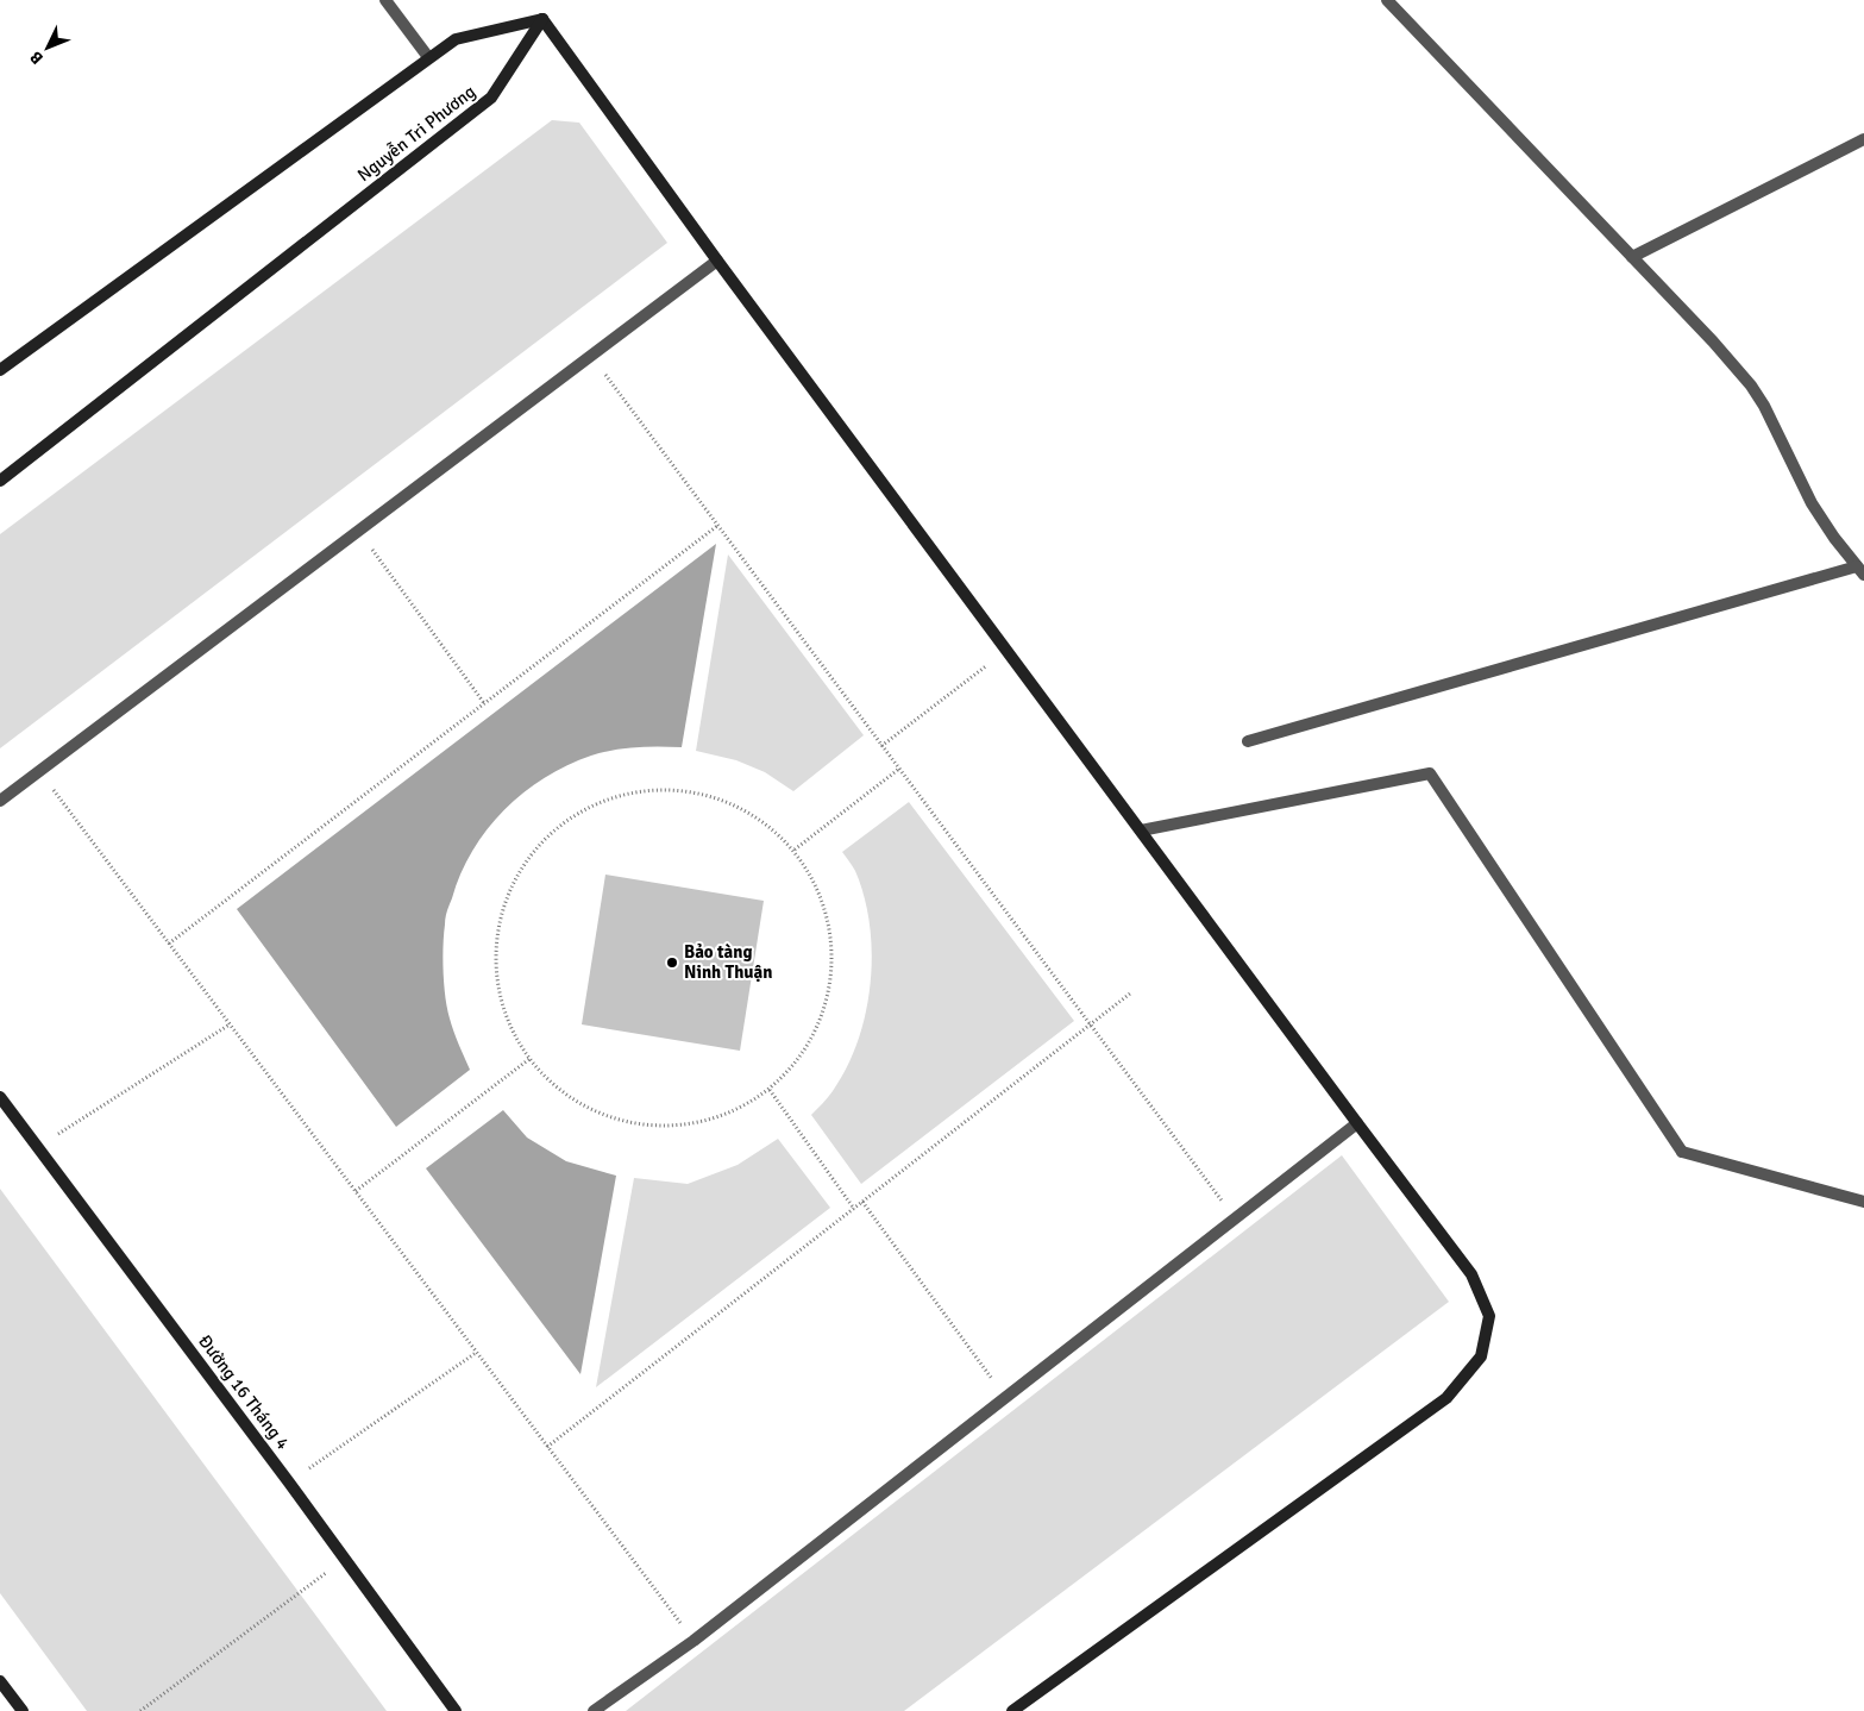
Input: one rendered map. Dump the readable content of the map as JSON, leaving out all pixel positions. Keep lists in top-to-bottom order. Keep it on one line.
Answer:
{"streets":{"street":["Nguyễn Tri Phương","Đường 16 Tháng 4"]},"places":["Bảo tàng Ninh Thuận"],"north":"bottom left"}
